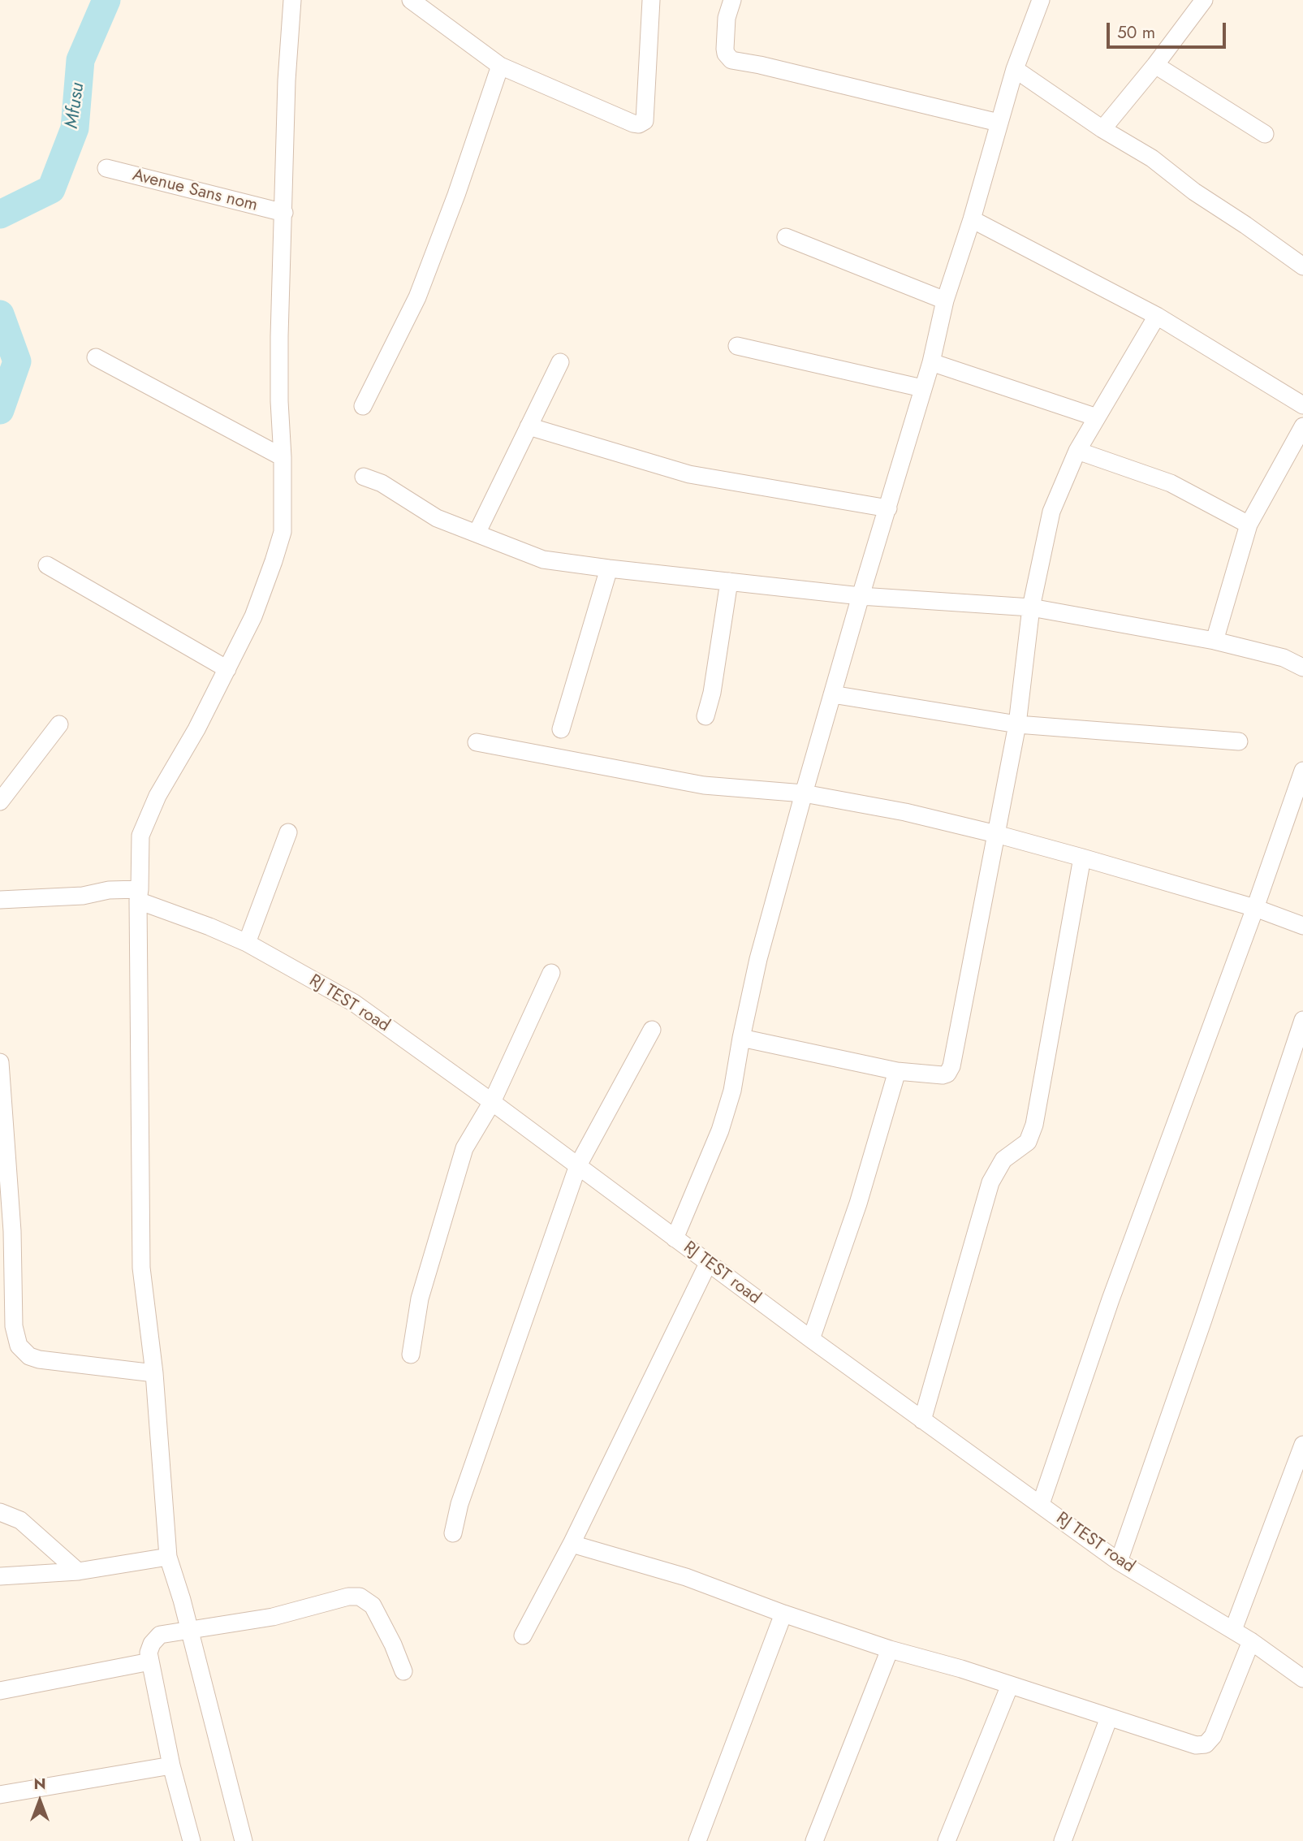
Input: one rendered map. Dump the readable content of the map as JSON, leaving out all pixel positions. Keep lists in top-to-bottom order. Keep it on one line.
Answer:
{"streets":{"street":["Avenue Sans nom","RJ TEST road"]},"water":["Mfusu"],"scale_bar":"50 m","north":"top"}
